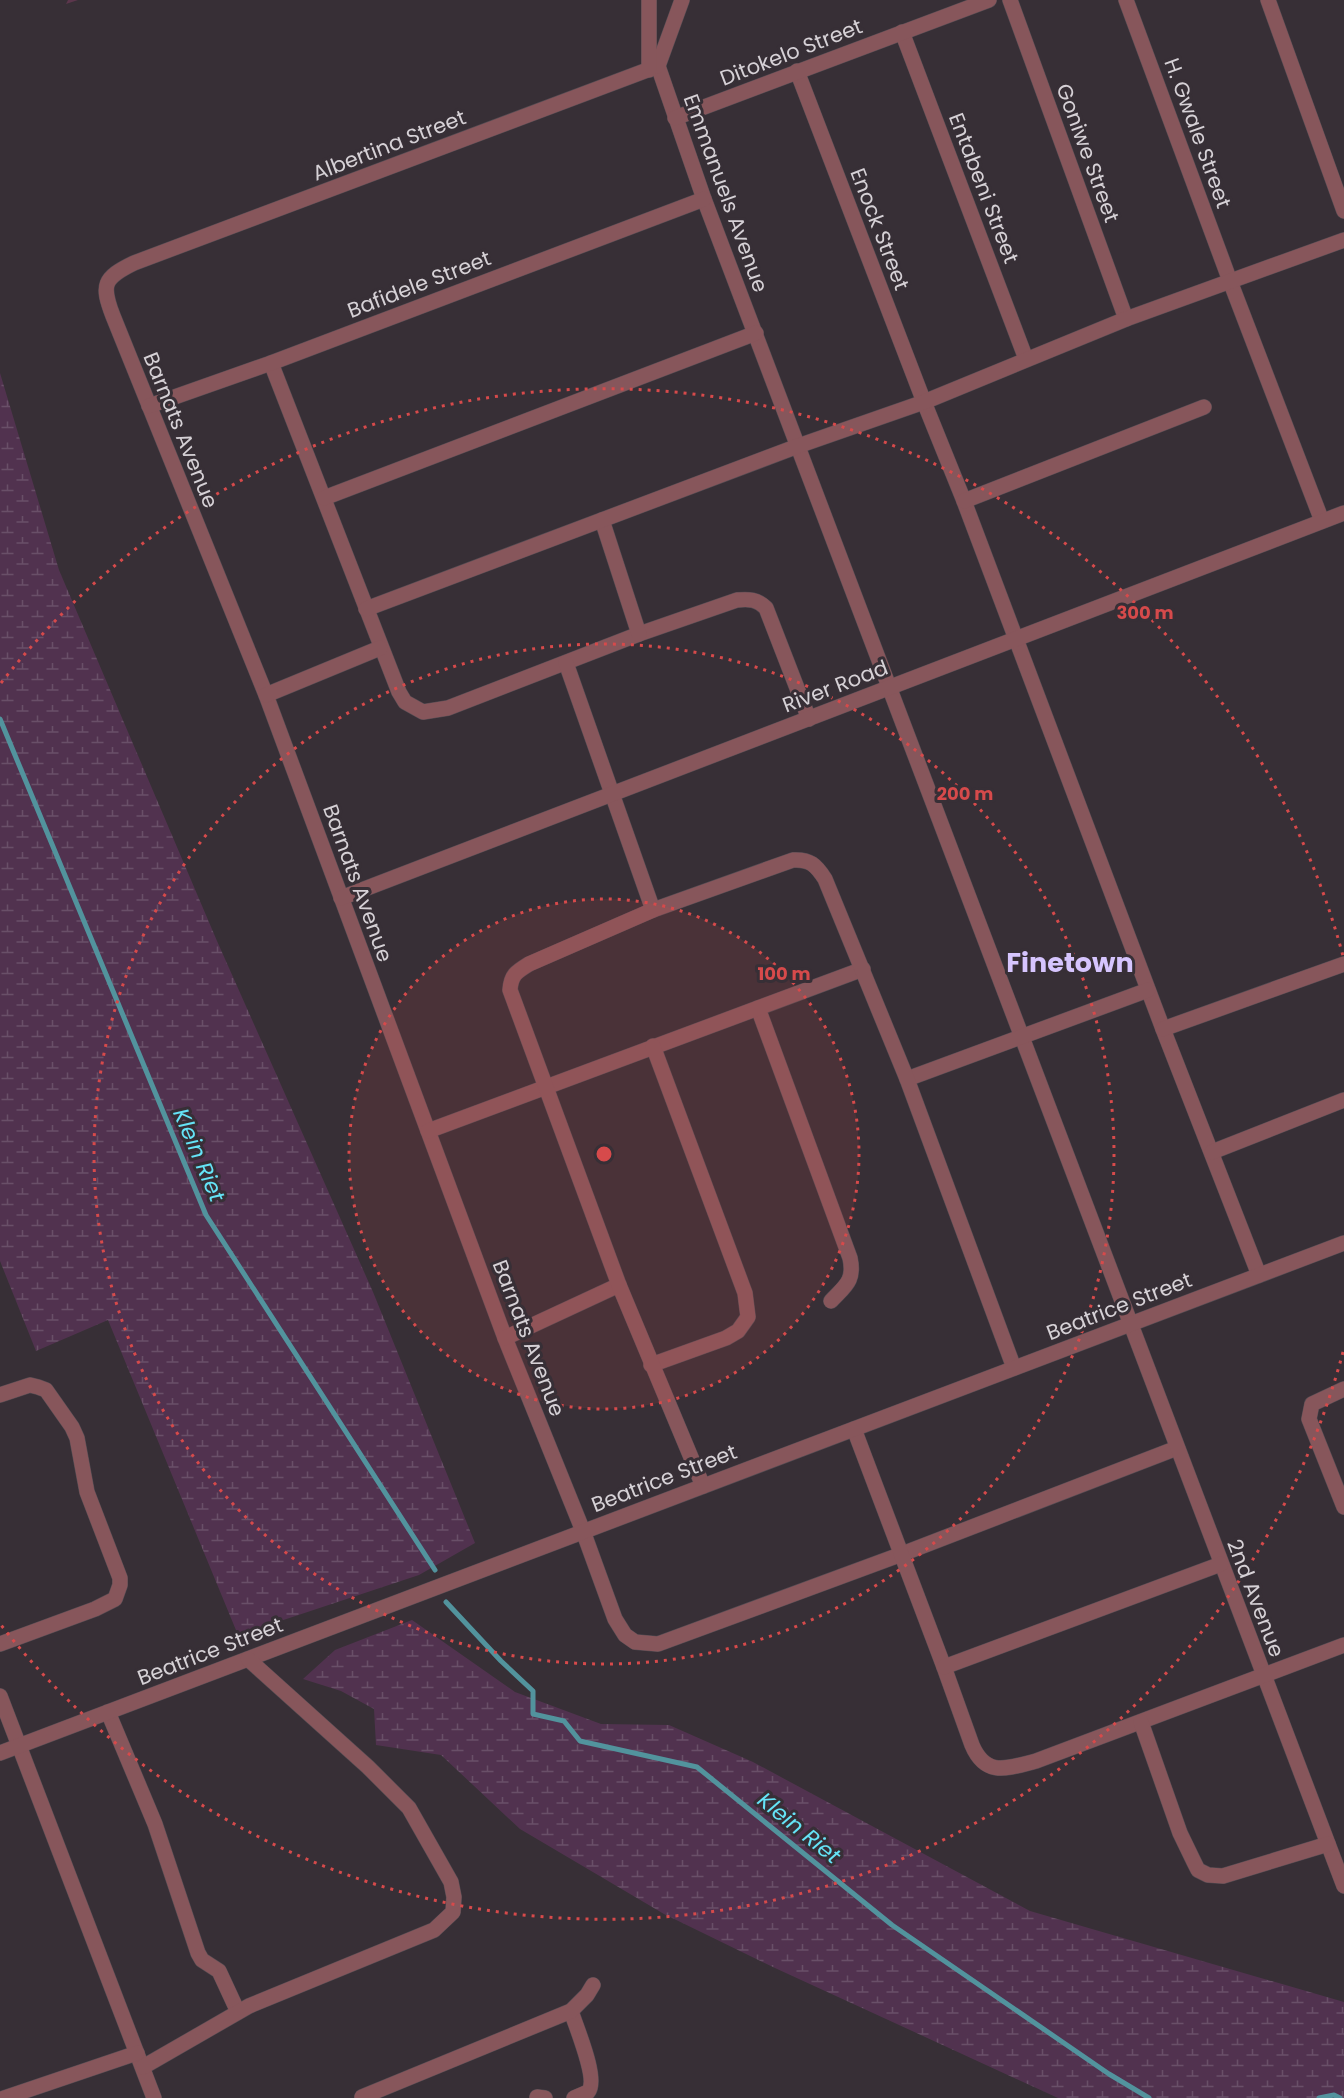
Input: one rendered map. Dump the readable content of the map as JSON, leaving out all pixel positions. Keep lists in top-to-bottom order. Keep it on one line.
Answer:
{"streets":{"street":["Ditokelo Street","H. Gwale Street","Albertina Street","Goniwe Street","Entabeni Street","Emmanuels Avenue","Enock Street","Bafidele Street","Barnats Avenue","River Road","Beatrice Street","2nd Avenue"]},"crossings":[["Ditokelo Street","Entabeni Street"],["Ditokelo Street","Emmanuels Avenue"],["Ditokelo Street","Enock Street"],["H. Gwale Street","River Road"],["Albertina Street","Emmanuels Avenue"],["Albertina Street","Barnats Avenue"],["Emmanuels Avenue","Bafidele Street"],["Emmanuels Avenue","River Road"],["Emmanuels Avenue","2nd Avenue"],["Enock Street","River Road"],["Enock Street","Beatrice Street"],["Bafidele Street","Barnats Avenue"],["Barnats Avenue","River Road"],["Barnats Avenue","Beatrice Street"],["Barnats Avenue","2nd Avenue"],["River Road","2nd Avenue"],["Beatrice Street","2nd Avenue"]],"districts":["Finetown"],"water":["Klein Riet"],"rings":["300 m","200 m","100 m"]}
